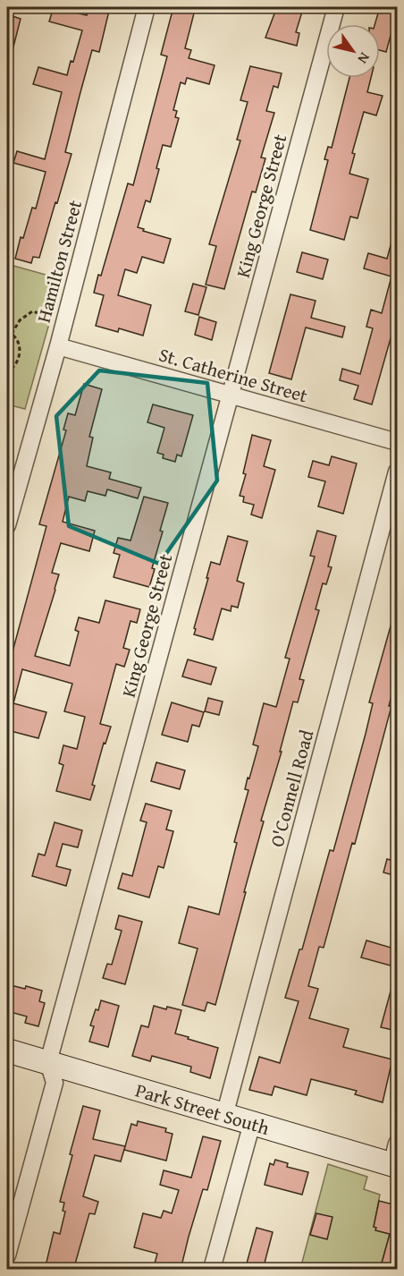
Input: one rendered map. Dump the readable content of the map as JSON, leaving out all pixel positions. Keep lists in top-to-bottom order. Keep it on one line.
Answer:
{"streets":{"street":["King George Street","Hamilton Street","St. Catherine Street","O'Connell Road","Park Street South"]},"crossings":[["King George Street","St. Catherine Street"],["King George Street","Park Street South"],["Hamilton Street","St. Catherine Street"],["O'Connell Road","Park Street South"]],"north":"bottom right"}
